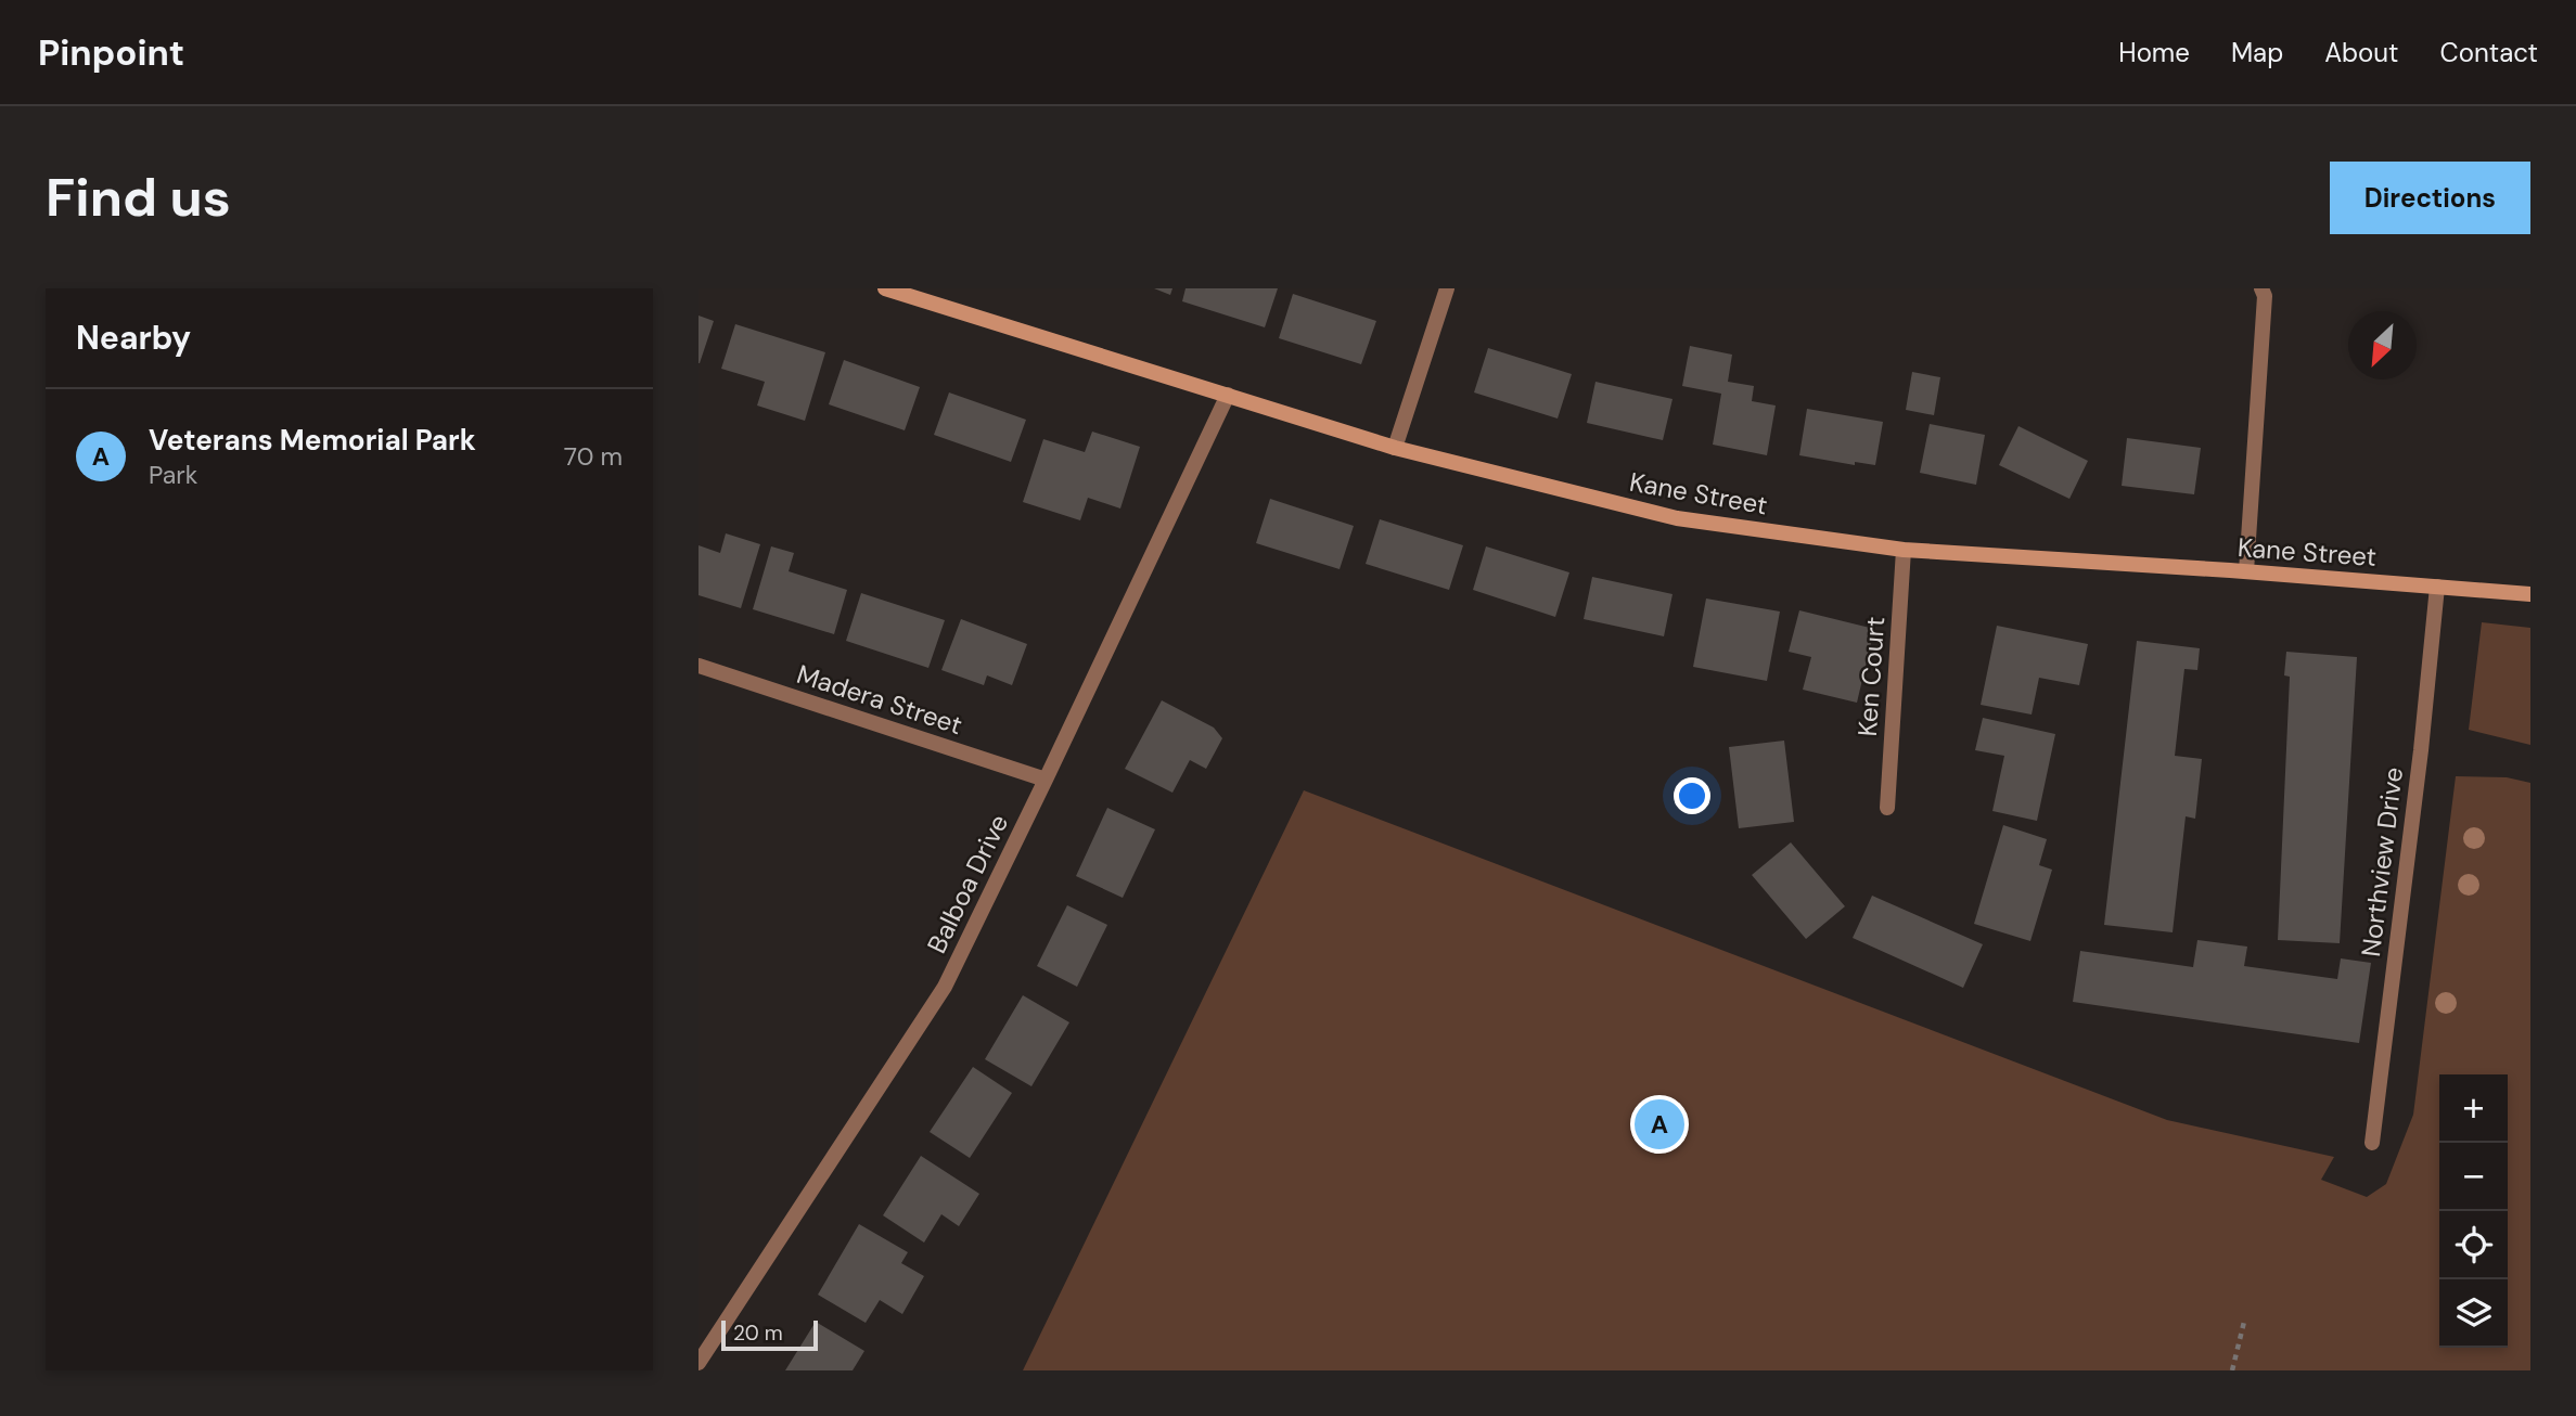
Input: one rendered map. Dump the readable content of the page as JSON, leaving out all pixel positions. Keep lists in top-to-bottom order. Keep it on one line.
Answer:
{"streets":{"street":["Kane Street","Ken Court","Madera Street","Northview Drive","Balboa Drive"]},"crossings":[["Kane Street","Ken Court"],["Kane Street","Northview Drive"],["Kane Street","Balboa Drive"],["Madera Street","Balboa Drive"]],"scale_bar":"20 m","north":"bottom left","page":{"header":"Pinpoint","nav":["Home","Map","About","Contact"],"buttons":"Directions","title":"Find us","heading":"Nearby","list":[{"mark":"A","name":"Veterans Memorial Park","note":"Park","value":"70 m"}],"map_buttons":["+","−"],"pins":"A","scale":"20 m"}}
